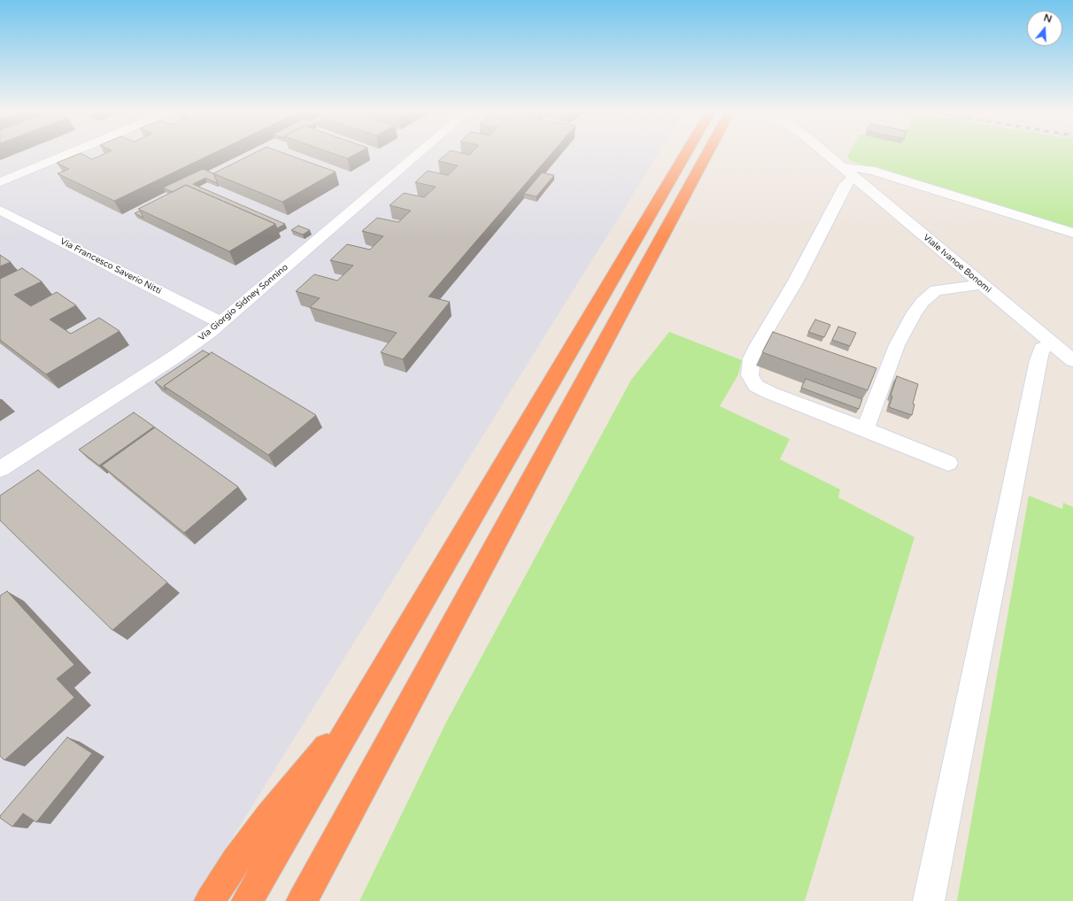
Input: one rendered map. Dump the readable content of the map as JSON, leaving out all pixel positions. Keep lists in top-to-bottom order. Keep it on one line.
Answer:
{"streets":{"street":["Viale Ivanoe Bonomi","Via Francesco Saverio Nitti","Via Giorgio Sidney Sonnino"]},"crossings":[["Via Francesco Saverio Nitti","Via Giorgio Sidney Sonnino"]],"north":"top"}
